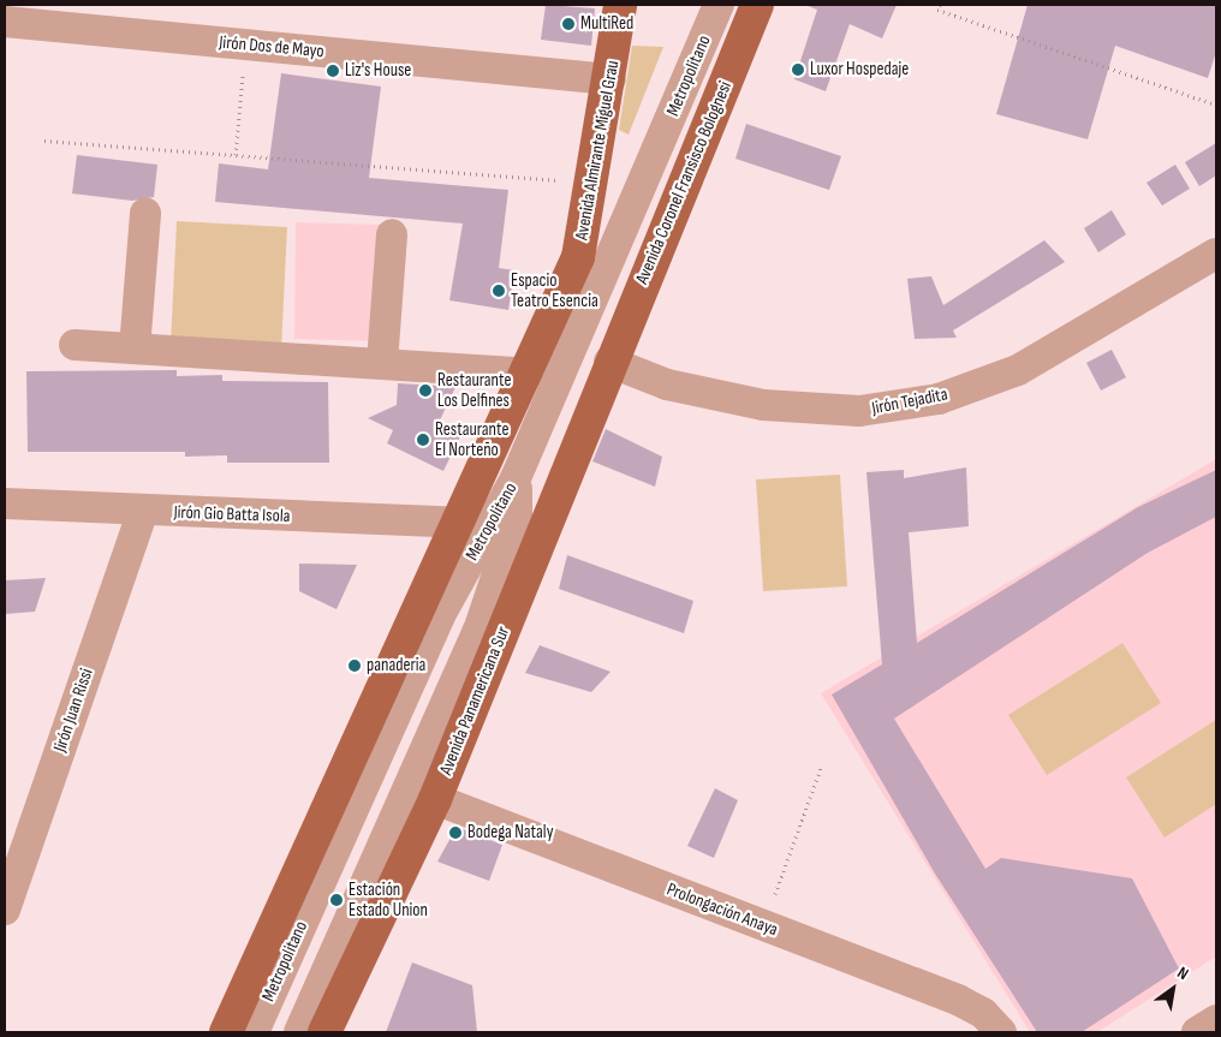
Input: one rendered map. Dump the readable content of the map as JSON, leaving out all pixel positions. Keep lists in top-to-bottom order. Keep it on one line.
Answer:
{"streets":{"main road":["Avenida Almirante Miguel Grau","Avenida Coronel Fransisco Bolognesi","Avenida Panamericana Sur"],"street":["Jirón Dos de Mayo","Metropolitano","Jirón Tejadita","Jirón Gio Batta Isola","Jirón Juan Rissi","Prolongación Anaya"]},"crossings":[["Jirón Dos de Mayo","Avenida Almirante Miguel Grau"],["Avenida Almirante Miguel Grau","Jirón Gio Batta Isola"],["Avenida Coronel Fransisco Bolognesi","Jirón Tejadita"],["Avenida Coronel Fransisco Bolognesi","Avenida Panamericana Sur"],["Jirón Tejadita","Avenida Panamericana Sur"],["Jirón Gio Batta Isola","Jirón Juan Rissi"],["Avenida Panamericana Sur","Prolongación Anaya"]],"places":["MultiRed","Luxor Hospedaje","Liz's House","Espacio Teatro Esencia","Restaurante Los Delfines","Restaurante El Norteño","panaderia","Bodega Nataly","Estación Estado Union"],"north":"top right"}
